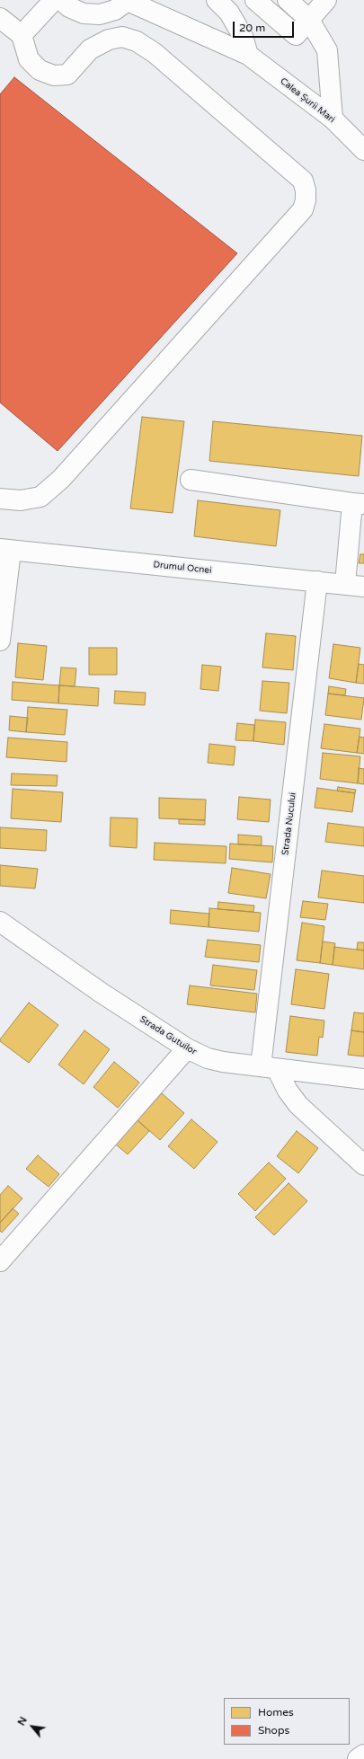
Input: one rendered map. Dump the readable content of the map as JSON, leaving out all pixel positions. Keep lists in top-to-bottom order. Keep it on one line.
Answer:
{"streets":{"street":["Calea Șurii Mari","Drumul Ocnei","Strada Nucului","Strada Gutuilor"]},"crossings":[["Drumul Ocnei","Strada Nucului"],["Strada Nucului","Strada Gutuilor"]],"legend":["Homes","Shops"],"scale_bar":"20 m","north":"top left"}
